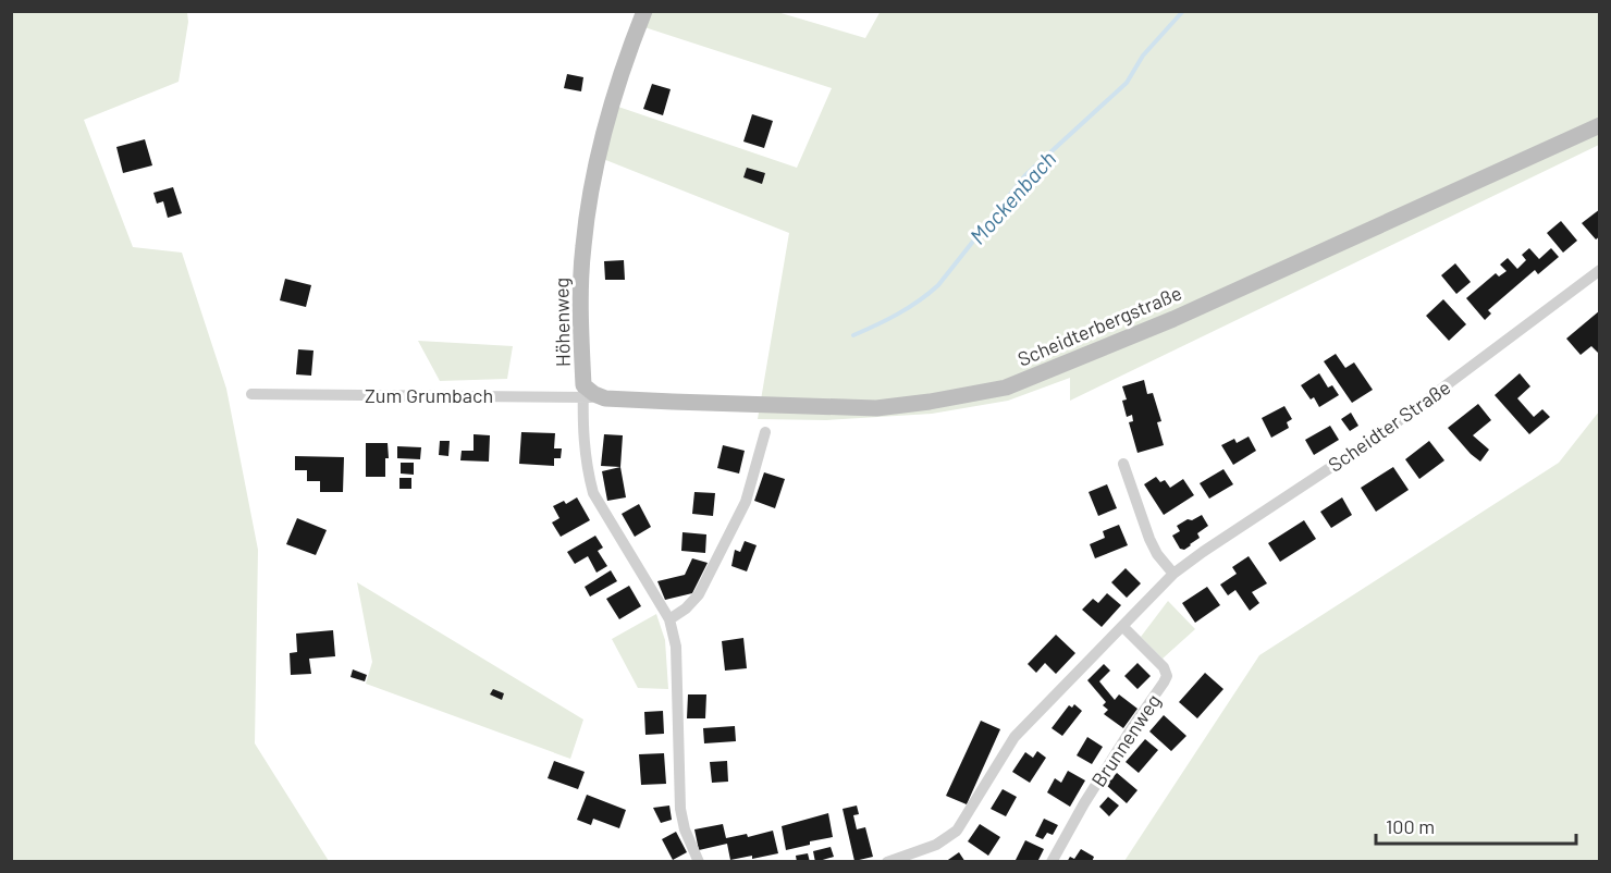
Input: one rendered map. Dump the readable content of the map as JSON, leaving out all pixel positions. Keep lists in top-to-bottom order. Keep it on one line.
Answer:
{"streets":{"street":["Höhenweg","Scheidterbergstraße","Zum Grumbach","Scheidter Straße","Brunnenweg"]},"crossings":[["Höhenweg","Scheidterbergstraße"],["Höhenweg","Zum Grumbach"],["Scheidterbergstraße","Zum Grumbach"],["Scheidter Straße","Brunnenweg"]],"water":["Mockenbach"],"scale_bar":"100 m"}
